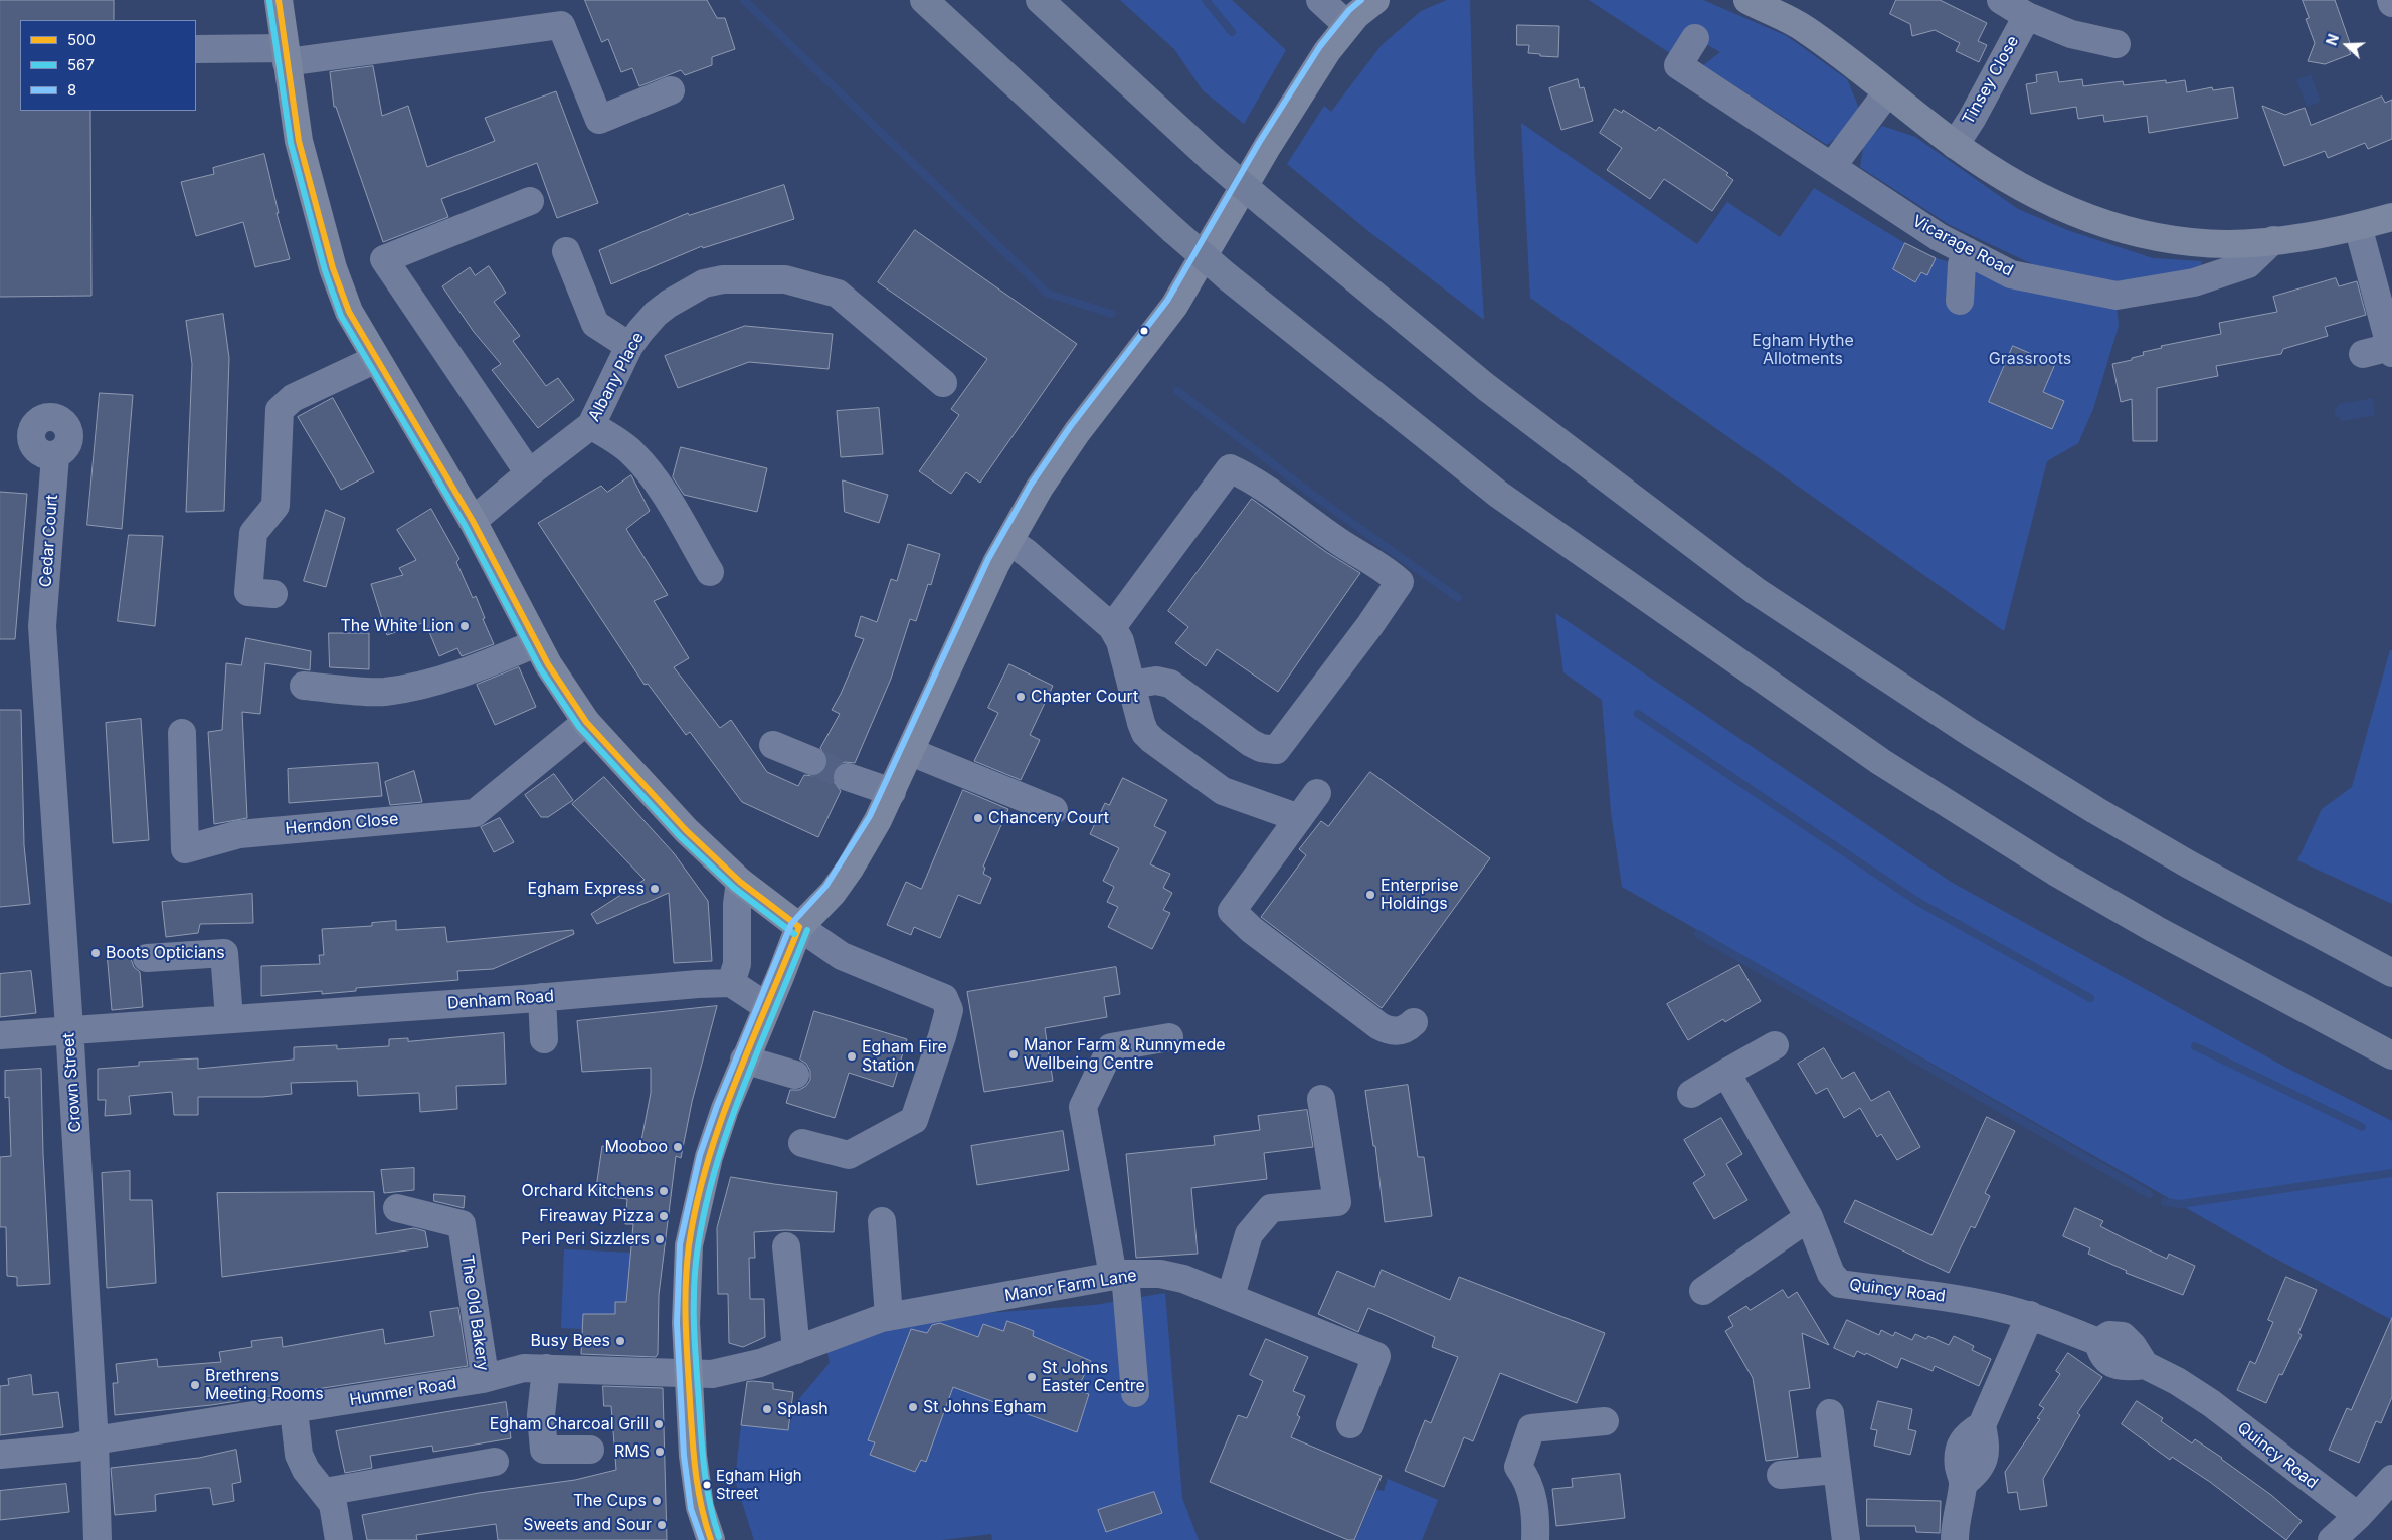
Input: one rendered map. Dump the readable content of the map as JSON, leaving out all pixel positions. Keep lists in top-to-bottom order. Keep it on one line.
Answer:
{"streets":{"street":["Tinsey Close","Vicarage Road","Albany Place","Cedar Court","Herndon Close","Denham Road","Crown Street","Manor Farm Lane","Quincy Road","The Old Bakery","Hummer Road"]},"crossings":[["Cedar Court","Crown Street"],["Denham Road","Crown Street"],["Crown Street","Hummer Road"],["Manor Farm Lane","Hummer Road"],["The Old Bakery","Hummer Road"]],"parks":["Egham Hythe Allotments","Grassroots"],"places":["The White Lion","Chapter Court","Chancery Court","Egham Express","Enterprise Holdings","Boots Opticians","Manor Farm & Runnymede Wellbeing Centre","Egham Fire Station","Mooboo","Orchard Kitchens","Fireaway Pizza","Peri Peri Sizzlers","Busy Bees","St Johns Easter Centre","Brethrens Meeting Rooms","St Johns Egham","Splash","Egham Charcoal Grill","RMS","Egham High Street","The Cups","Sweets and Sour"],"lines":["transit line 500","transit line 8","transit line 567"],"legend":["500","567","8"],"north":"left"}
